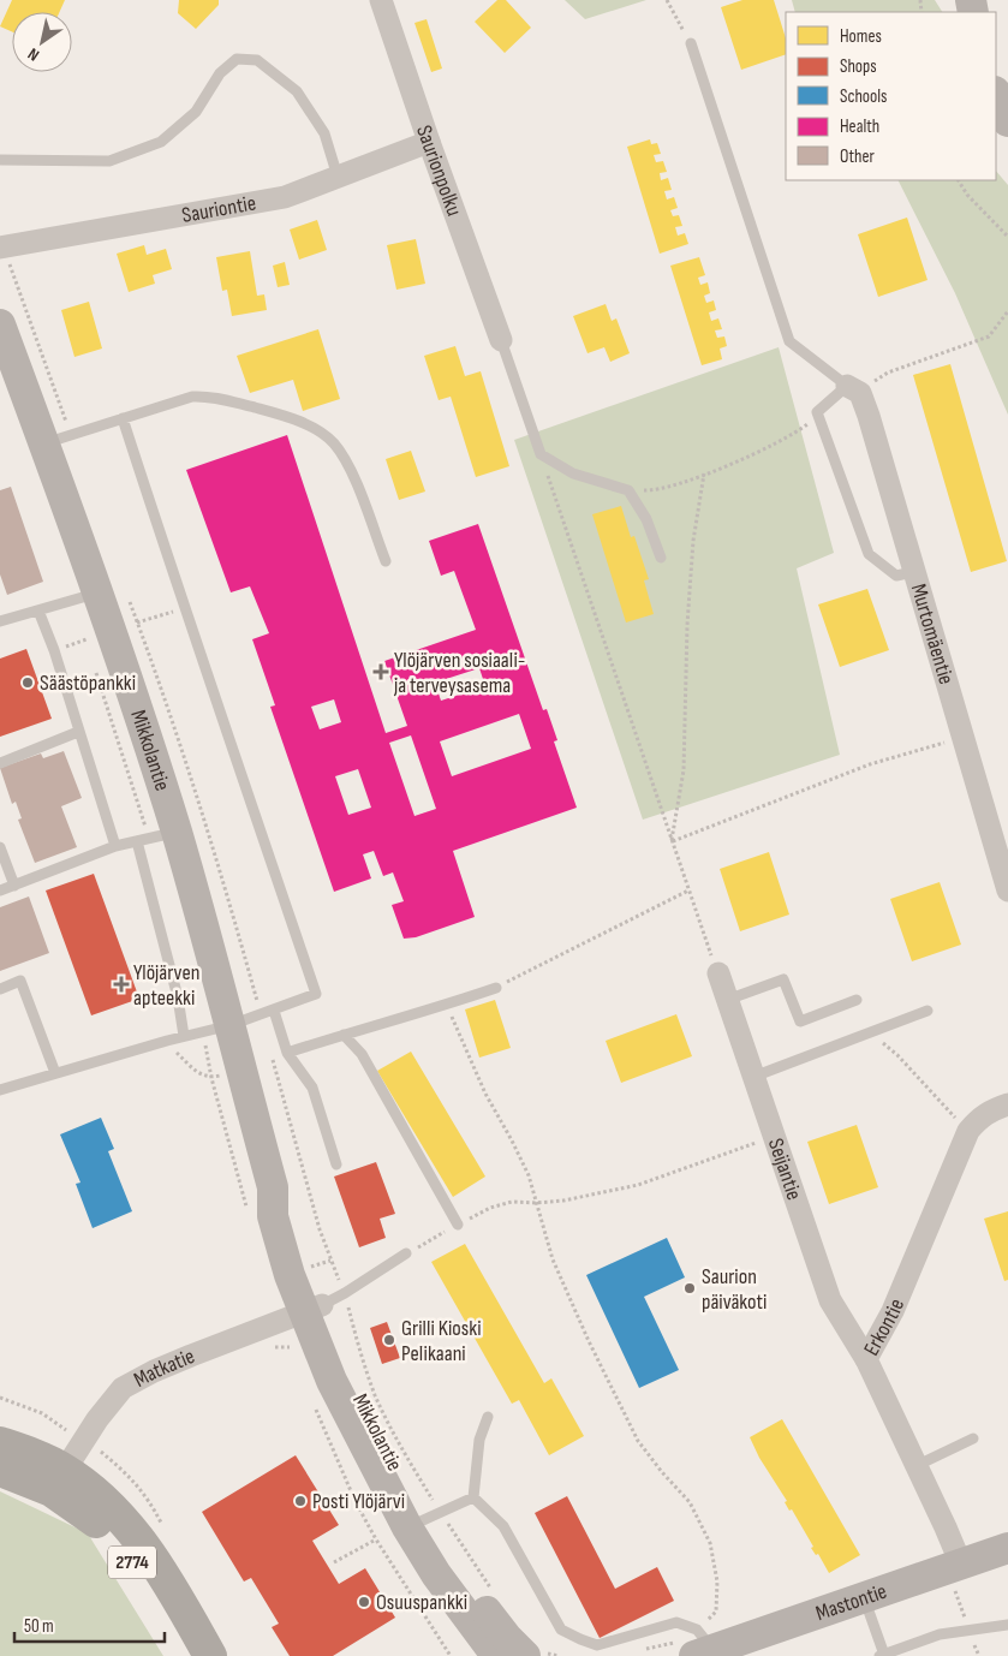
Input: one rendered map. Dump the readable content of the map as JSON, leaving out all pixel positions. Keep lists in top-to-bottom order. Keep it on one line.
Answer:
{"streets":{"highway":["2774"],"main road":["Mikkolantie","Mastontie"],"street":["Saurionpolku","Sauriontie","Murtomäentie","Seijantie","Erkontie","Matkatie"]},"crossings":[["Saurionpolku","Sauriontie"],["Mikkolantie","Matkatie"],["Seijantie","Erkontie"],["Erkontie","Mastontie"],["Matkatie","2774"]],"places":{"health":["Ylöjärven sosiaali- ja terveysasema","Ylöjärven apteekki"],"other":["Säästöpankki","Saurion päiväkoti","Grilli Kioski Pelikaani","Posti Ylöjärvi","Osuuspankki"]},"legend":["Homes","Shops","Schools","Health","Other"],"scale_bar":"50 m","north":"bottom left"}
